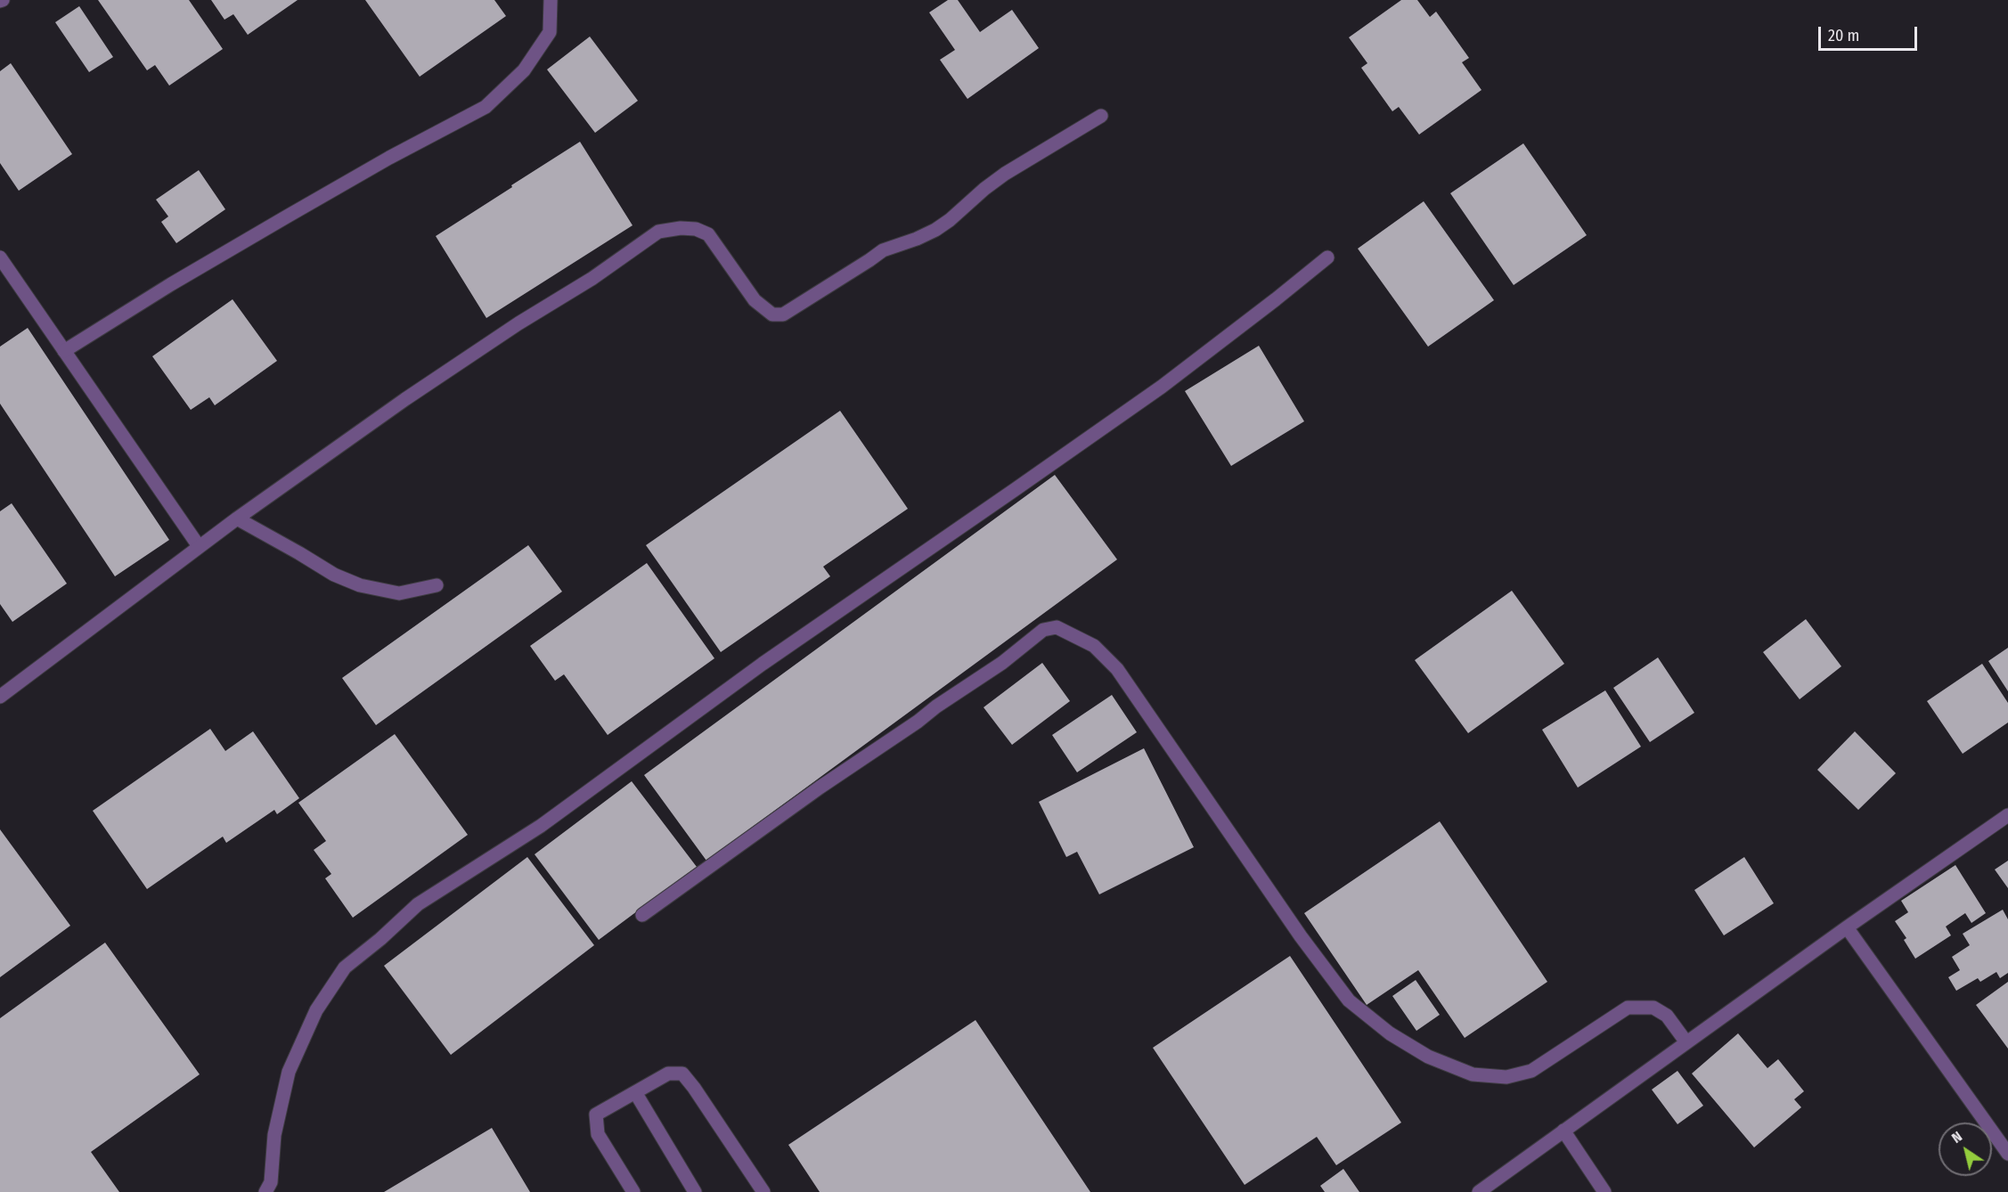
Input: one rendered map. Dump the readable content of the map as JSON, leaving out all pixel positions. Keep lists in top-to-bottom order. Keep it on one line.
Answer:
{"scale_bar":"20 m","north":"top left"}
